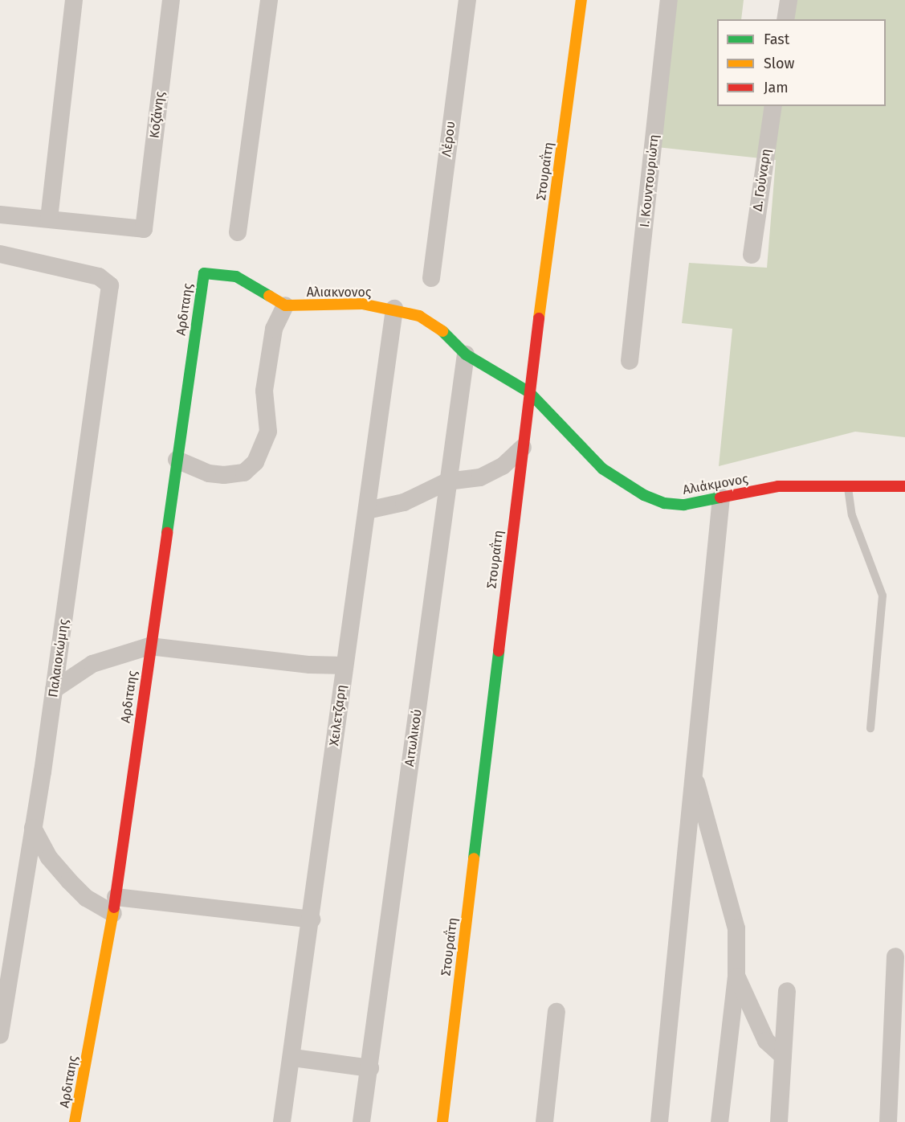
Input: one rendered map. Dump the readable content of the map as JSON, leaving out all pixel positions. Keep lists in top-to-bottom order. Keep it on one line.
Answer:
{"streets":{"street":["Κοζάνης","Λέρου","Στουραΐτη","Δ. Γούναρη","Ι. Κουντουριώτη","Αλιακνονος","Αρδιταης","Αλιάκμονος","Παλαιοκώμης","Χειλετζαρη","Αιτωλικού"]},"crossings":[["Στουραΐτη","Αλιάκμονος"],["Αλιακνονος","Αρδιταης"],["Αλιακνονος","Αλιάκμονος"],["Αλιακνονος","Χειλετζαρη"],["Αλιακνονος","Αιτωλικού"],["Αλιάκμονος","Αιτωλικού"]],"legend":["Fast","Slow","Jam"]}
